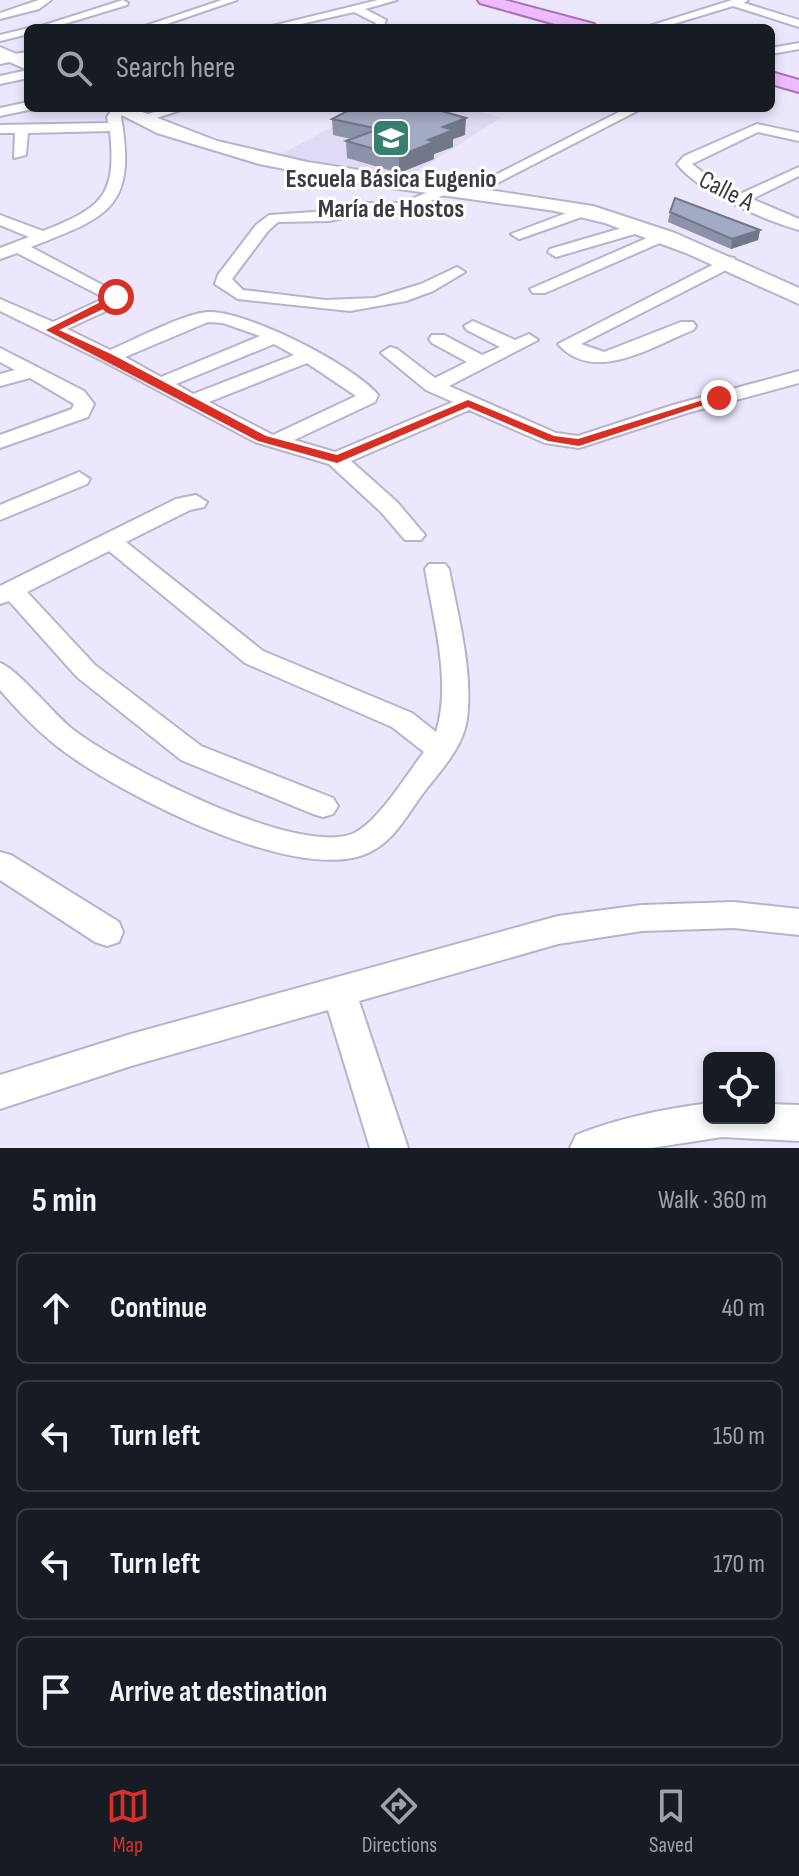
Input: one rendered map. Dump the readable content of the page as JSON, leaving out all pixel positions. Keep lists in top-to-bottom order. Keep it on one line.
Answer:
{"streets":{"street":["Calle A"]},"places":{"school or university":["Escuela Básica Eugenio María de Hostos"]},"page":{"search":"Search here","heading":["5 min","Walk · 360 m"],"list":[["Continue","40 m"],["Turn left","150 m"],["Turn left","170 m"],"Arrive at destination"],"nav":["Map","Directions","Saved"]}}
